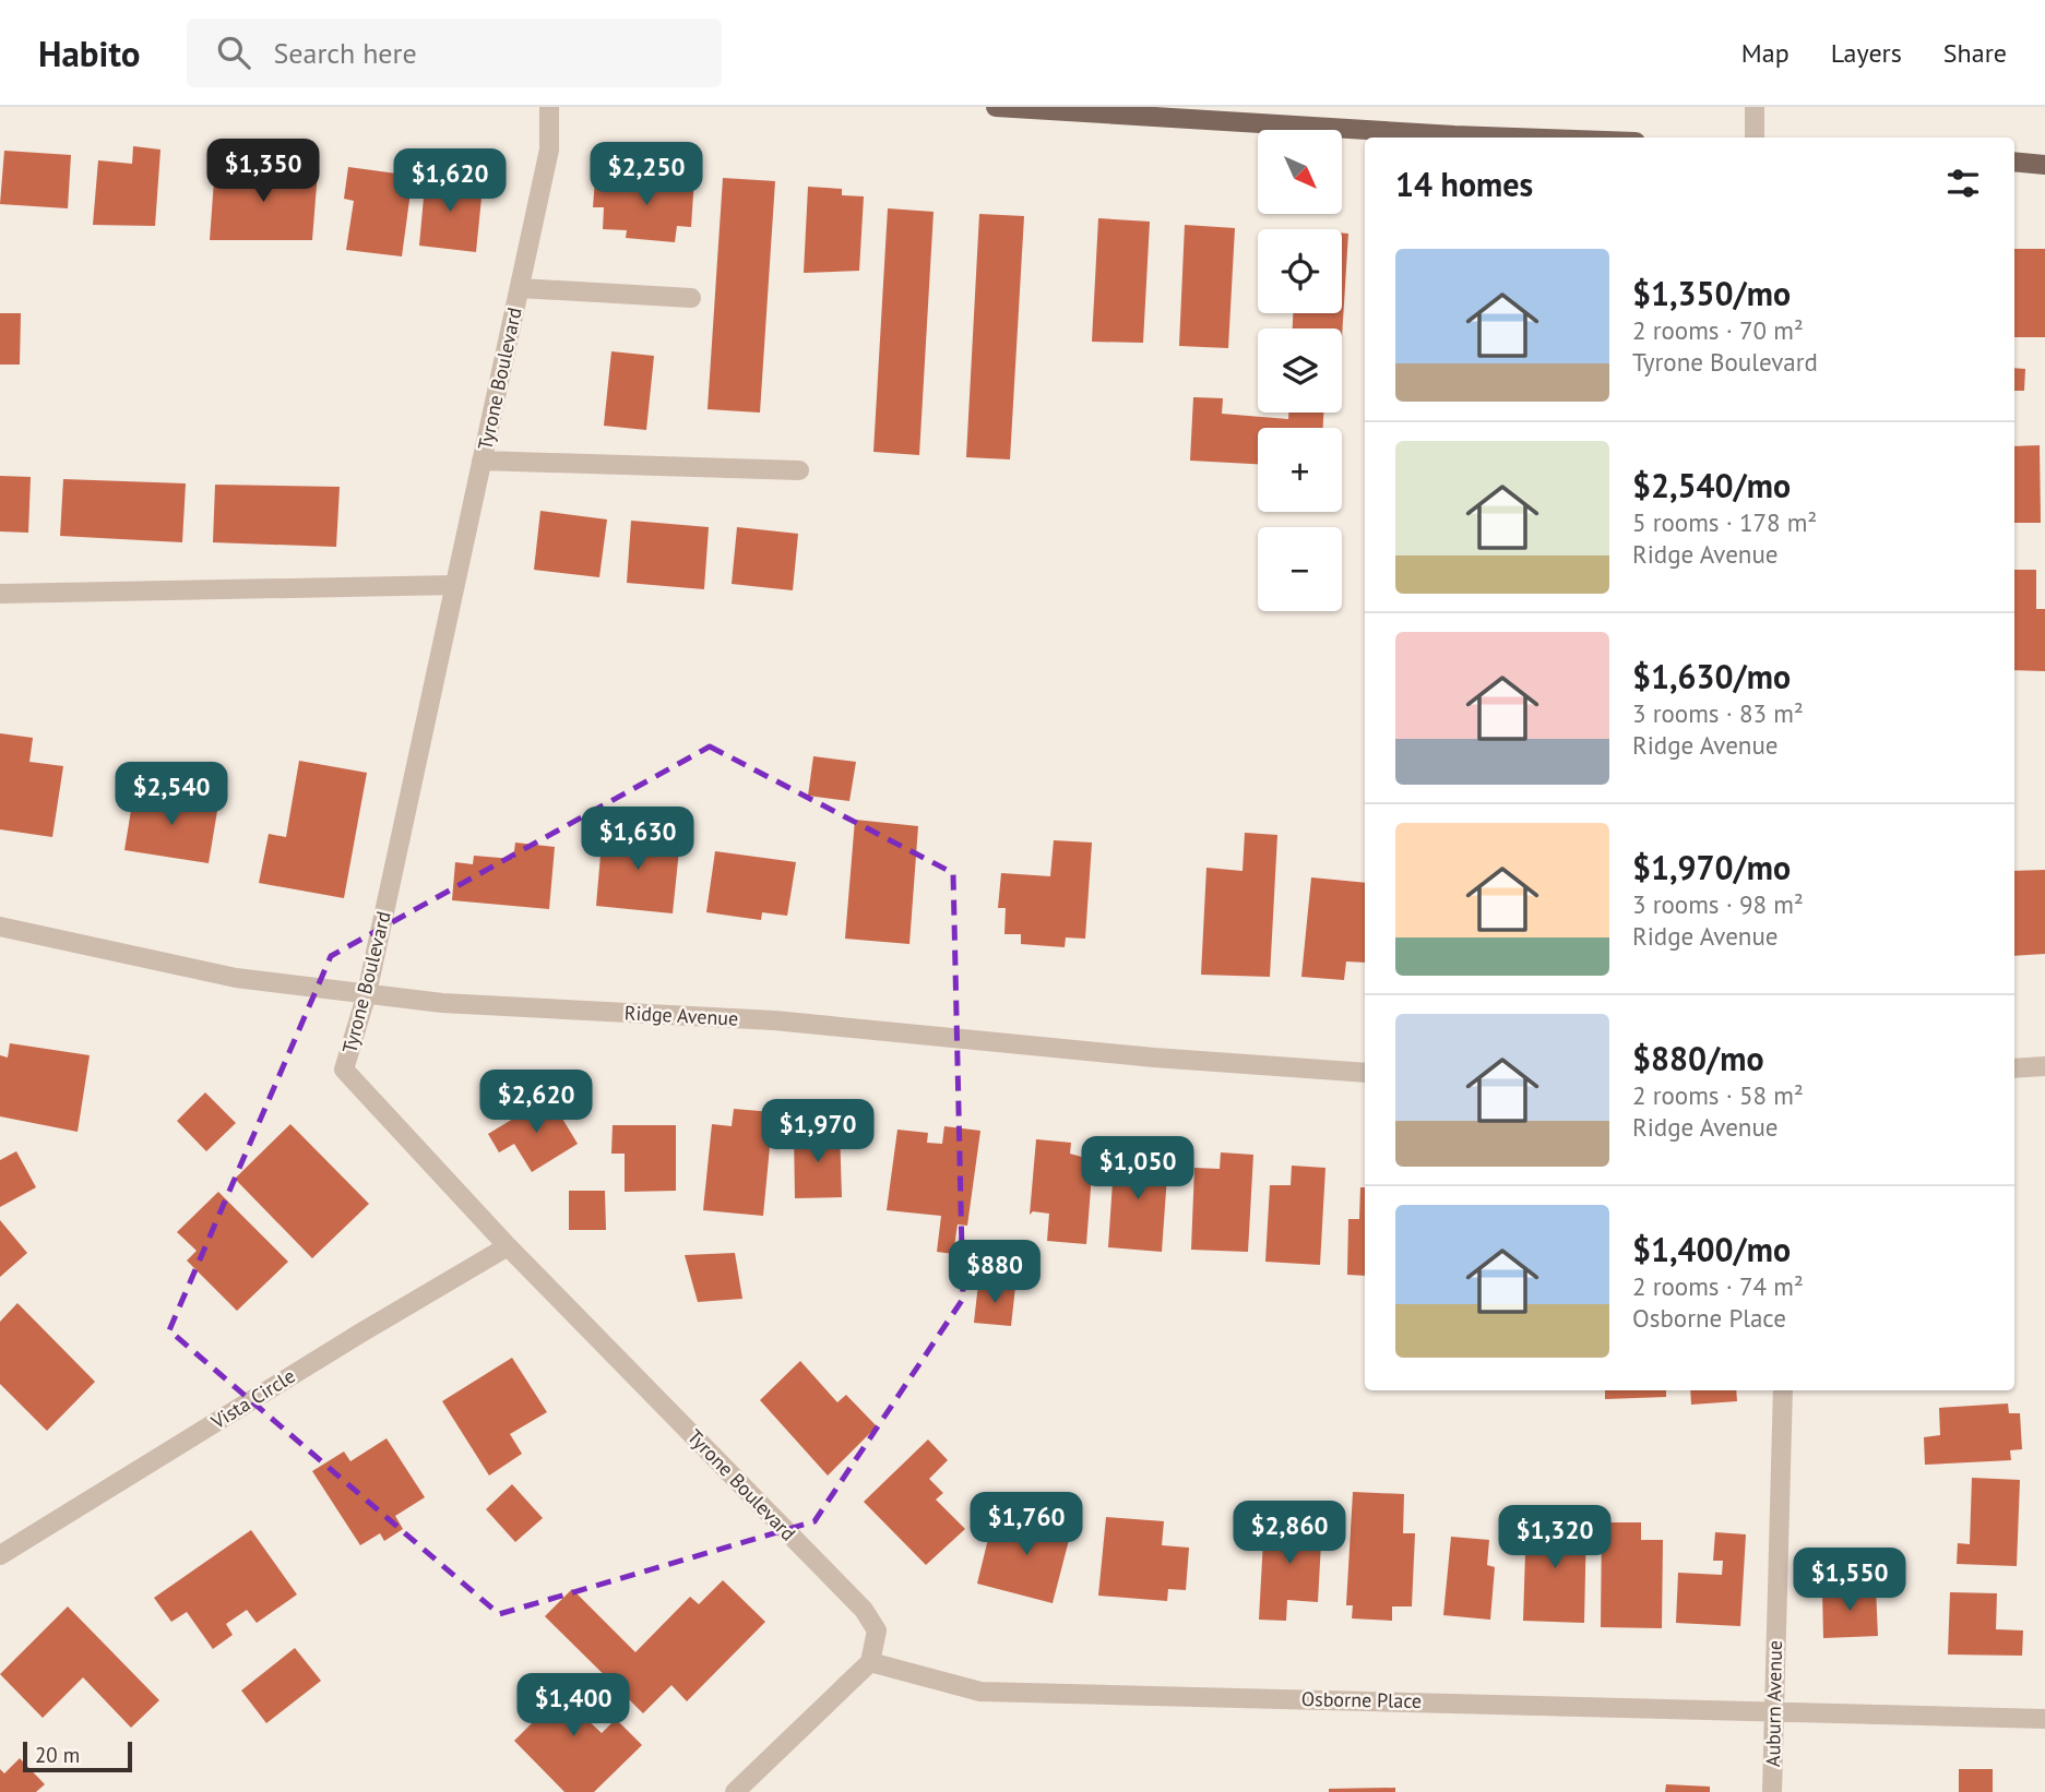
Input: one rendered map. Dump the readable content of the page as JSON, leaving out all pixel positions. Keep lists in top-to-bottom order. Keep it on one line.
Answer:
{"streets":{"street":["Tyrone Boulevard","Ridge Avenue","Vista Circle","Osborne Place","Auburn Avenue"]},"crossings":[["Tyrone Boulevard","Ridge Avenue"],["Tyrone Boulevard","Vista Circle"],["Tyrone Boulevard","Osborne Place"],["Osborne Place","Auburn Avenue"]],"scale_bar":"20 m","north":"bottom right","page":{"header":"Habito","search":"Search here","nav":["Map","Layers","Share"],"map_buttons":["+","−"],"heading":"14 homes","price":["$1,350","$2,250","$1,620","$2,540","$1,630","$2,620","$1,970","$1,050","$880","$1,760","$2,860","$1,320","$1,550","$1,400"],"list":[{"name":"$1,350/mo","note":"2 rooms · 70 m² · Tyrone Boulevard"},{"name":"$2,540/mo","note":"5 rooms · 178 m² · Ridge Avenue"},{"name":"$1,630/mo","note":"3 rooms · 83 m² · Ridge Avenue"},{"name":"$1,970/mo","note":"3 rooms · 98 m² · Ridge Avenue"},{"name":"$880/mo","note":"2 rooms · 58 m² · Ridge Avenue"},{"name":"$1,400/mo","note":"2 rooms · 74 m² · Osborne Place"}],"scale":"20 m"}}
